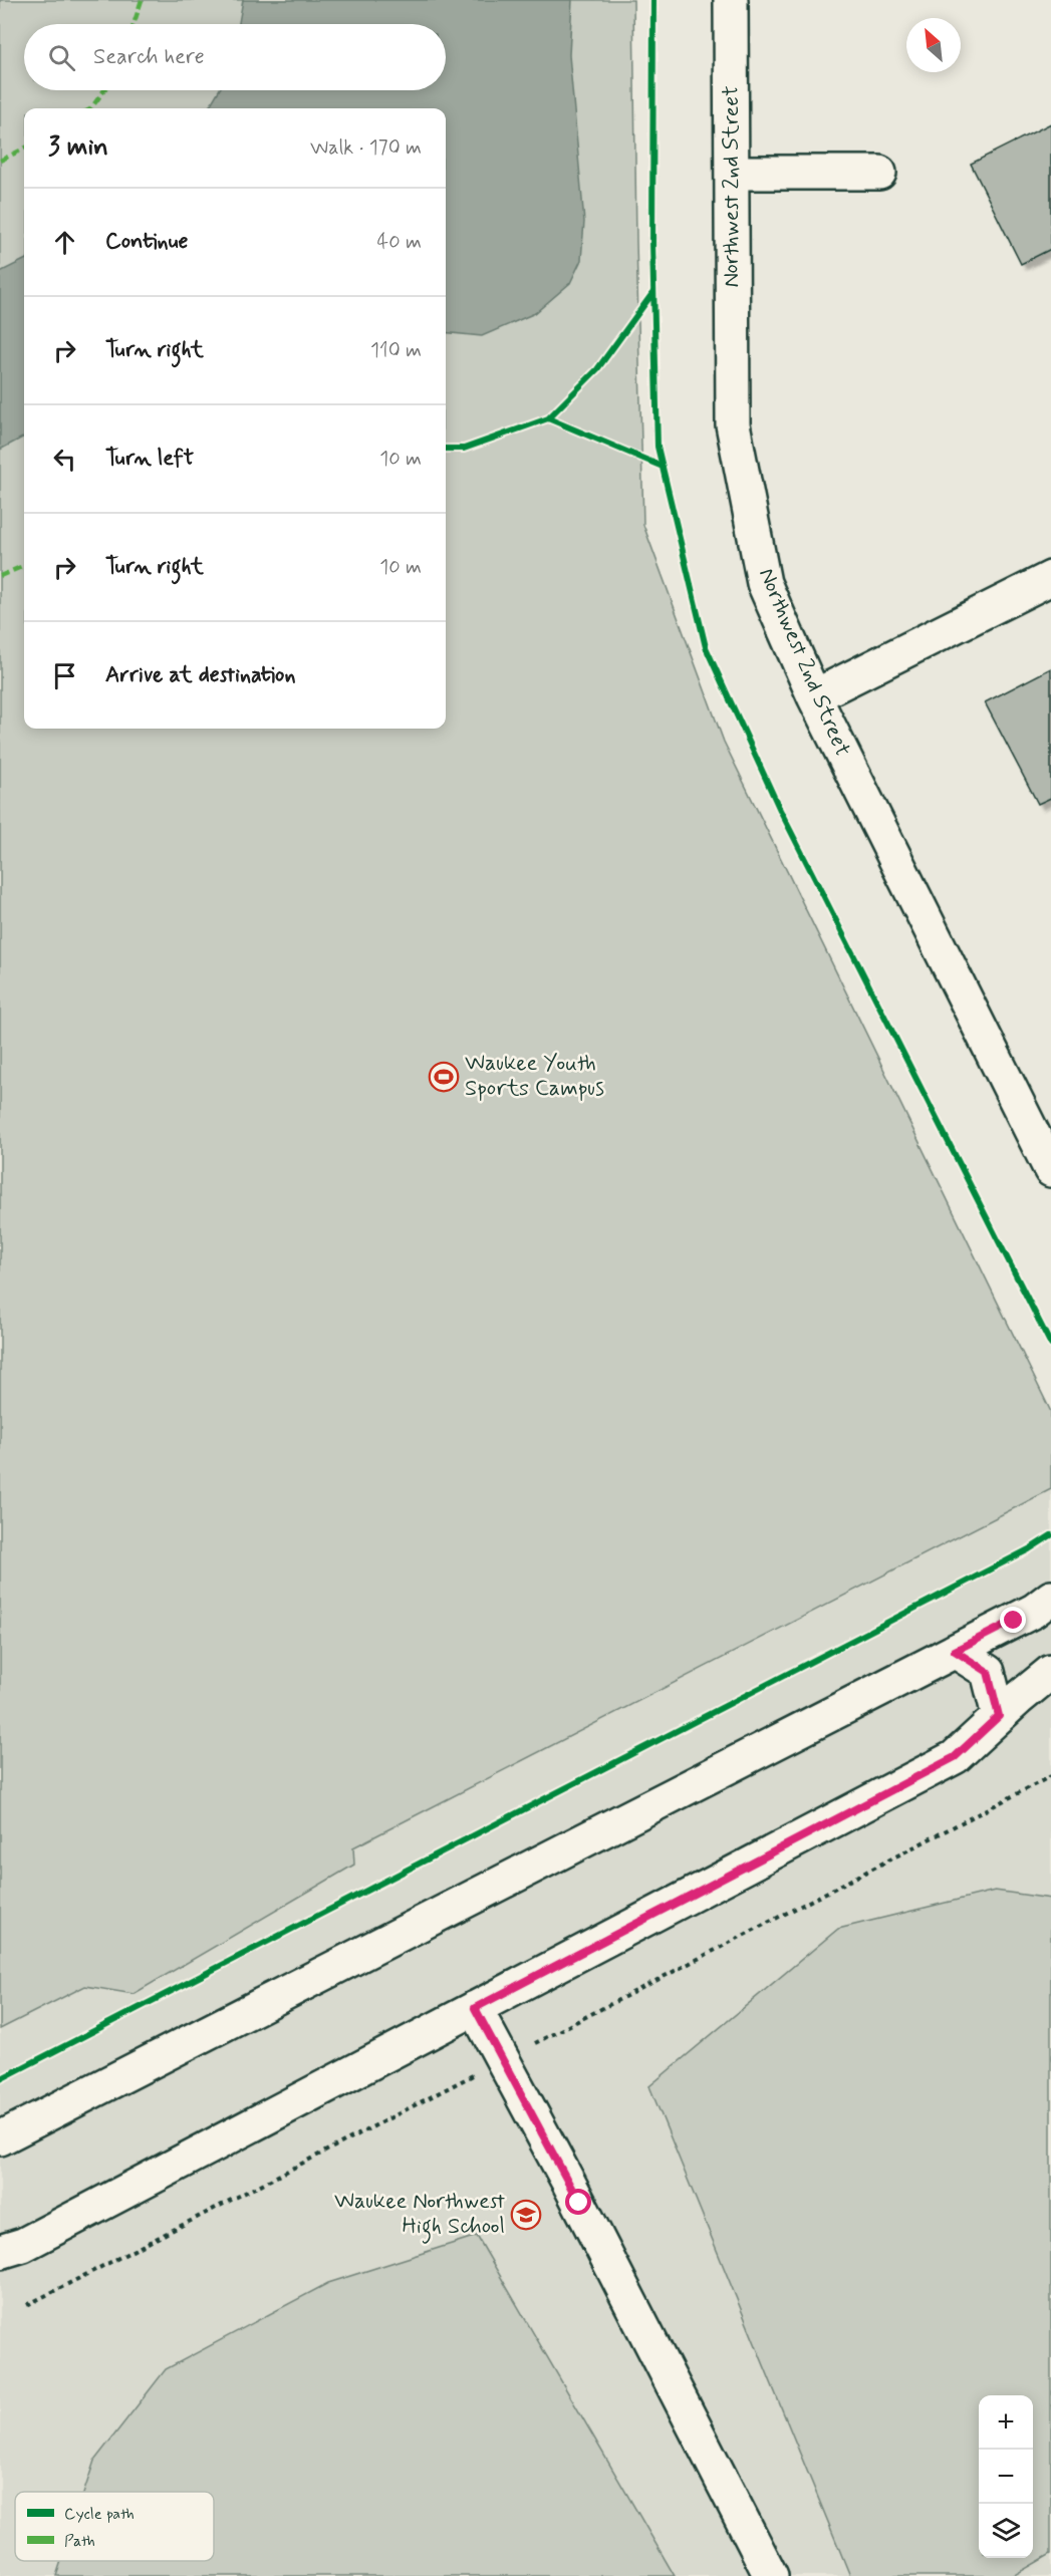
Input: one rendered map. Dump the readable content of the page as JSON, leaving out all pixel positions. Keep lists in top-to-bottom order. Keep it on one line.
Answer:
{"streets":{"street":["Northwest 2nd Street"]},"places":{"sports":["Waukee Youth Sports Campus"],"school or university":["Waukee Northwest High School"]},"legend":["Cycle path","Path"],"north":"top left","page":{"search":"Search here","heading":["3 min","Walk · 170 m"],"list":[["Continue","40 m"],["Turn right","110 m"],["Turn left","10 m"],["Turn right","10 m"],"Arrive at destination"],"map_buttons":["+","−"]}}
